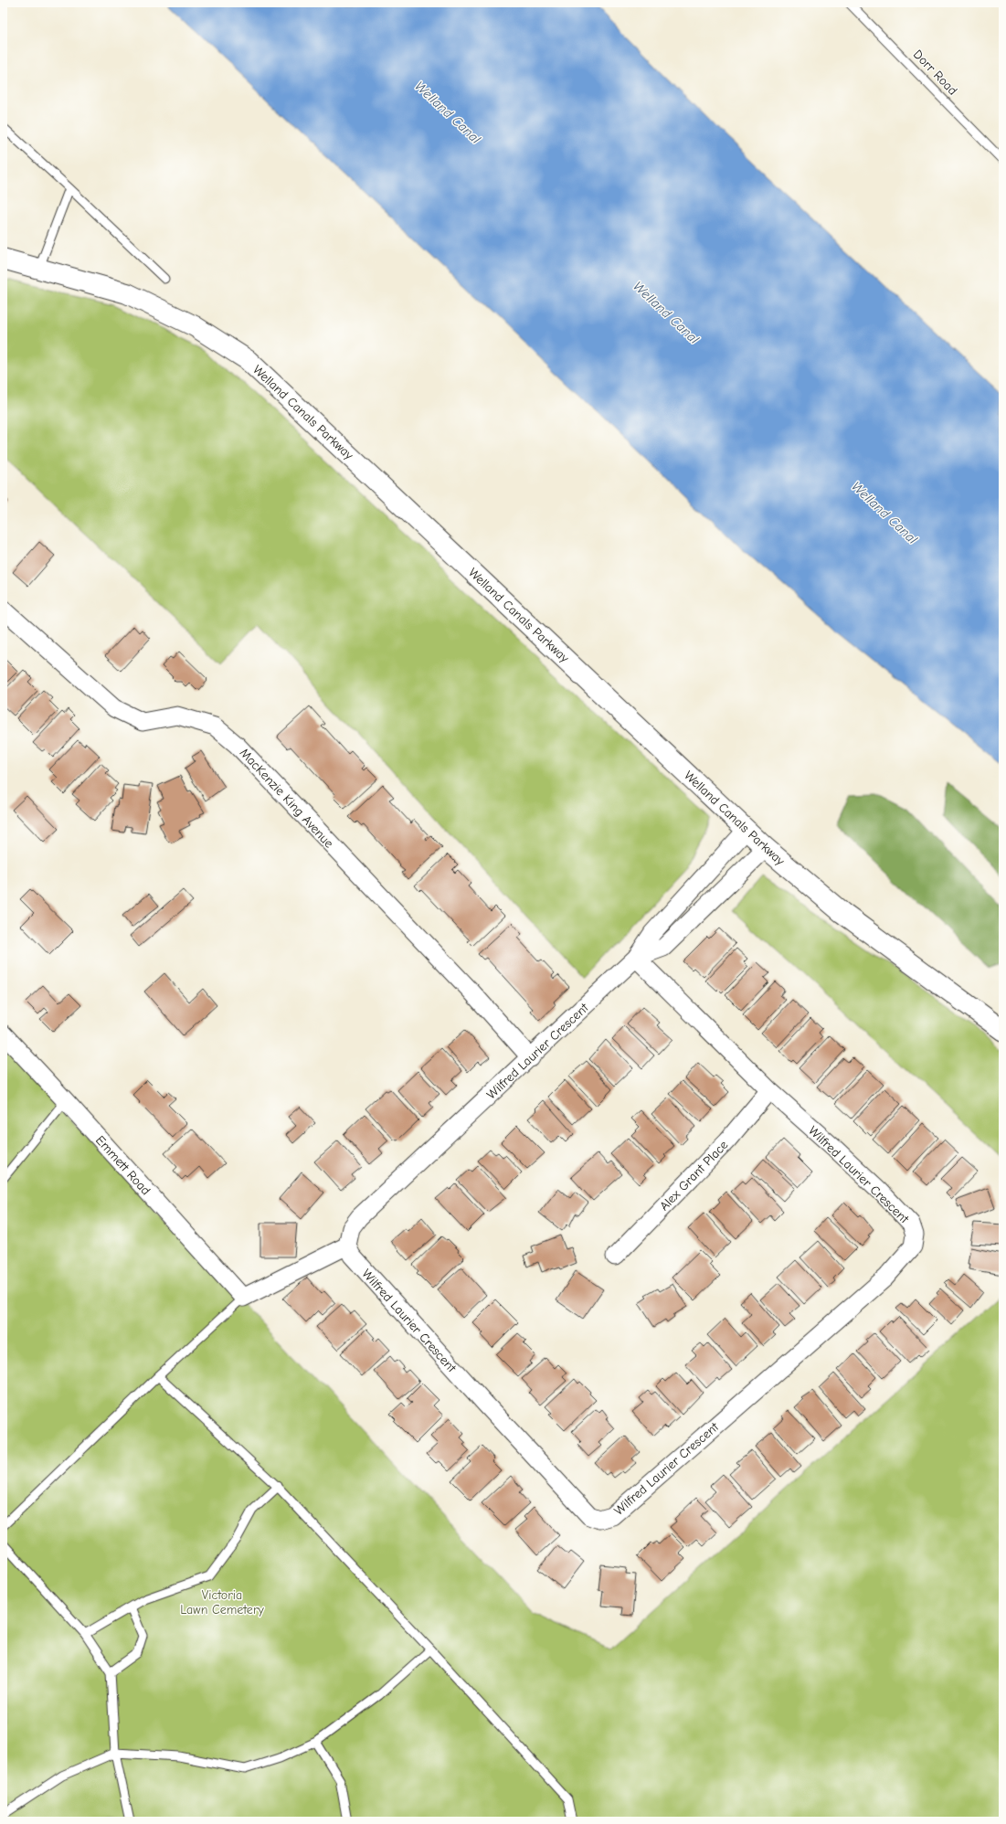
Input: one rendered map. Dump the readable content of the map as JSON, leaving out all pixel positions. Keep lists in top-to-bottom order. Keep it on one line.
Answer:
{"streets":{"main road":["Welland Canals Parkway"],"street":["MacKenzie King Avenue","Wilfred Laurier Crescent","Emmett Road","Alex Grant Place"],"lane":["Dorr Road"]},"crossings":[["Welland Canals Parkway","Wilfred Laurier Crescent"],["MacKenzie King Avenue","Wilfred Laurier Crescent"],["Wilfred Laurier Crescent","Alex Grant Place"]],"water":["Welland Canal"],"parks":["Victoria Lawn Cemetery"]}
